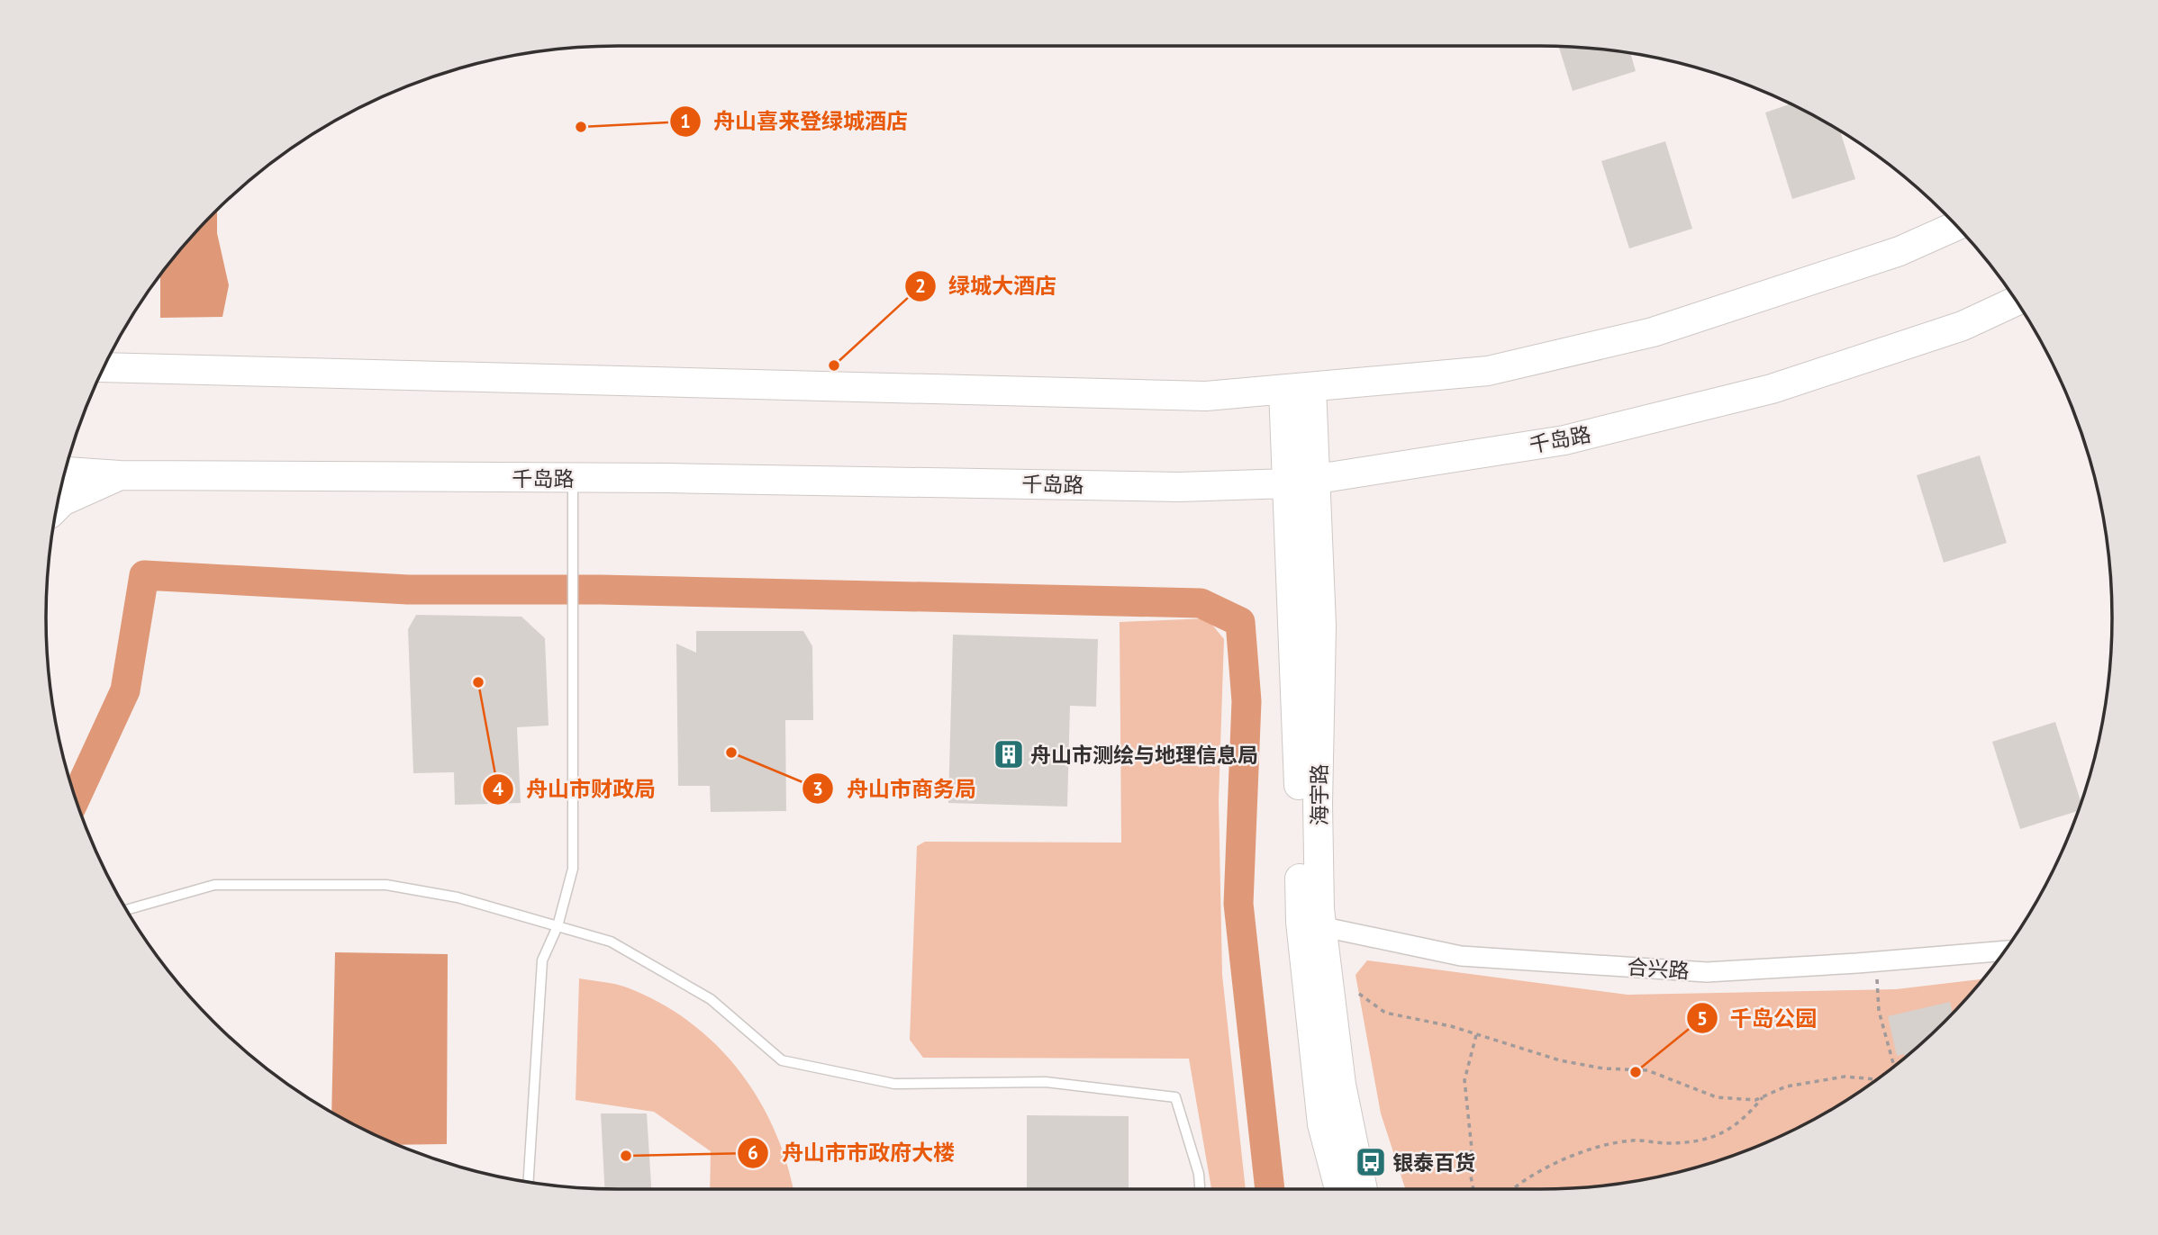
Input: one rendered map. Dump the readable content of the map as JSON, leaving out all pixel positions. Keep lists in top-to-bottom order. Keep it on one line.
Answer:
{"streets":{"street":["千岛路","海宇路","合兴路"]},"crossings":[["千岛路","海宇路"],["海宇路","合兴路"]],"places":{"other":["舟山喜来登绿城酒店","绿城大酒店","舟山市财政局","舟山市商务局","千岛公园","舟山市市政府大楼"],"building":["舟山市测绘与地理信息局"],"bus stop":["银泰百货"]}}
